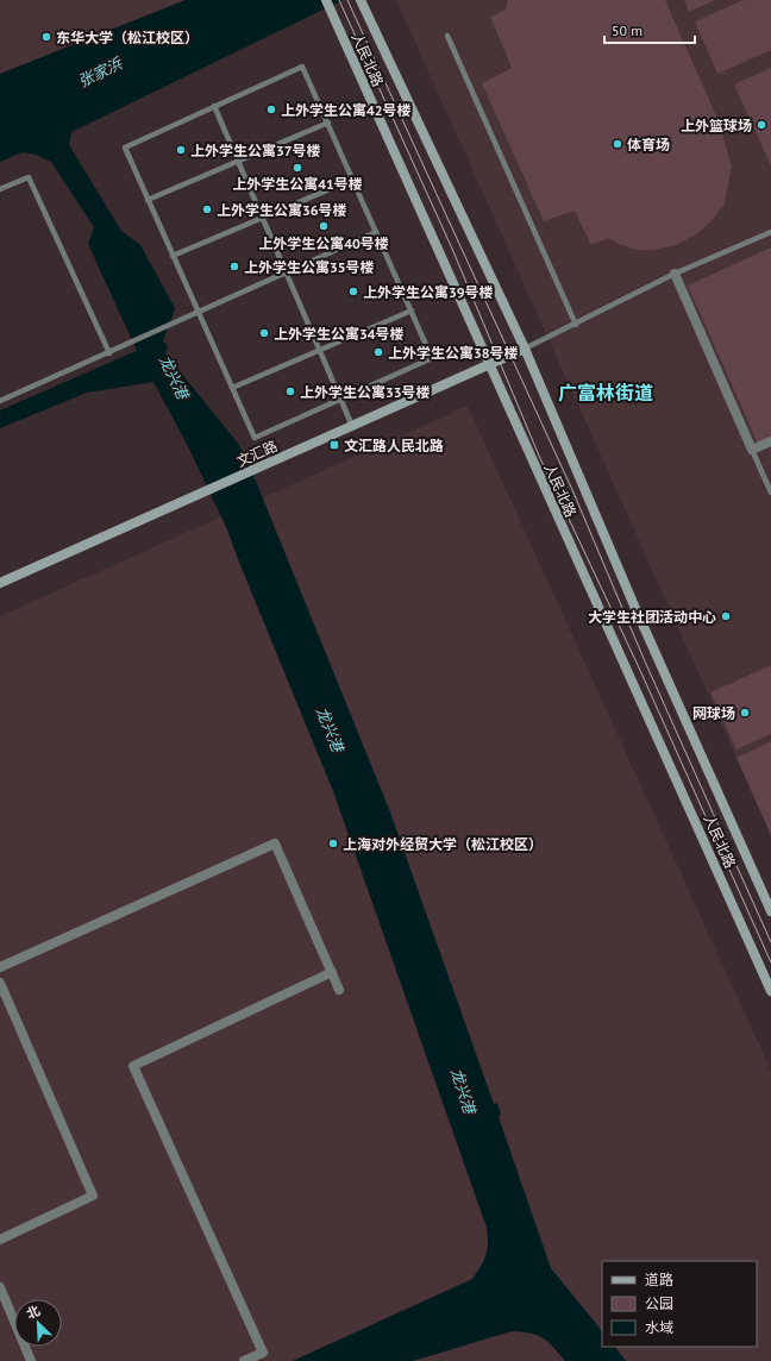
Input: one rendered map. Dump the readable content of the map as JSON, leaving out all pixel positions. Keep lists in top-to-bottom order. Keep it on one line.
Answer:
{"streets":{"main road":["人民北路","文汇路"]},"crossings":[["人民北路","文汇路"]],"districts":["广富林街道"],"water":["张家浜","龙兴港"],"places":{"other":["东华大学（松江校区）","上外学生公寓42号楼","上外篮球场","体育场","上外学生公寓37号楼","上外学生公寓41号楼","上外学生公寓36号楼","上外学生公寓40号楼","上外学生公寓35号楼","上外学生公寓39号楼","上外学生公寓34号楼","上外学生公寓38号楼","上外学生公寓33号楼","大学生社团活动中心","网球场","上海对外经贸大学（松江校区）"],"transit":["文汇路人民北路"]},"legend":["道路","公园","水域"],"scale_bar":"50 m","north":"top left"}
